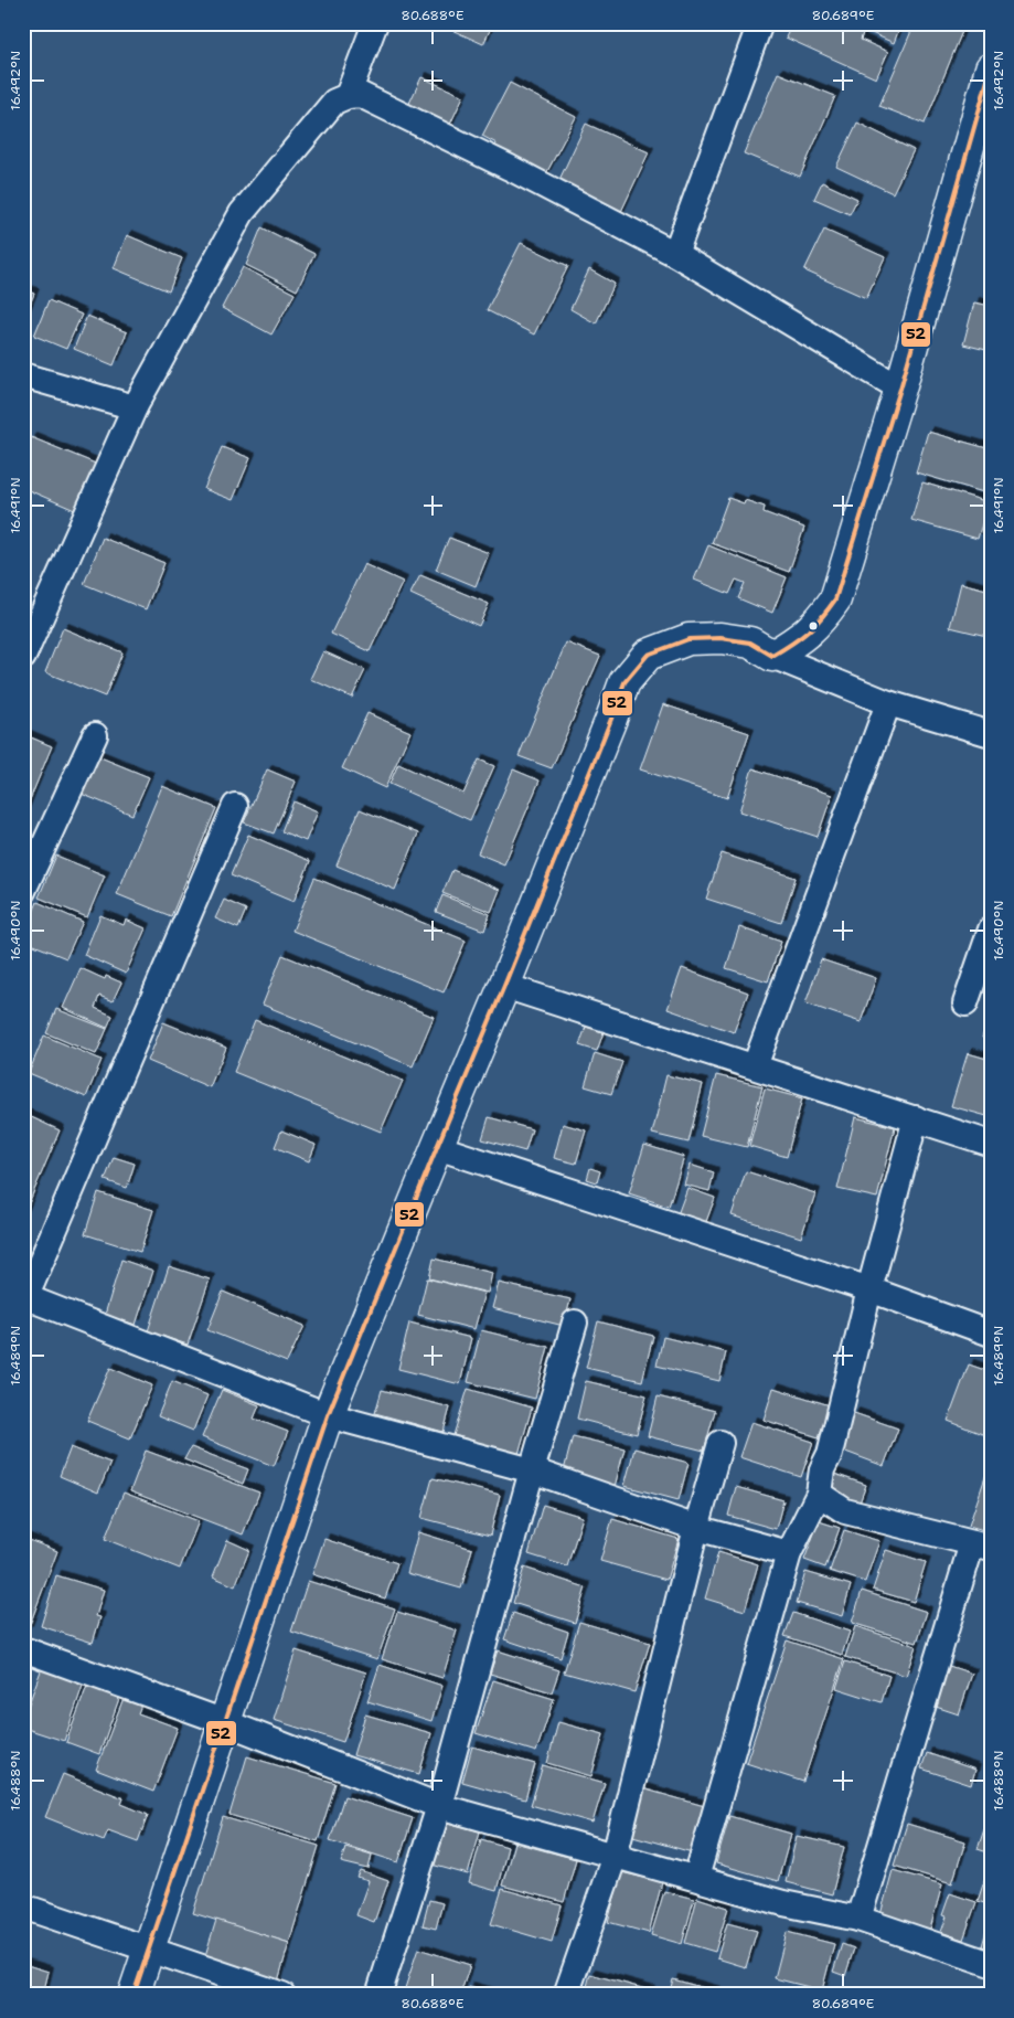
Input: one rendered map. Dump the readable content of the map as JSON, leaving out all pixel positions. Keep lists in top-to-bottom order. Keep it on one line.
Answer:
{"lines":["transit line 52"],"coordinates":["80.688°E","80.689°E","16.492°N","16.491°N","16.490°N","16.489°N","16.488°N"]}
